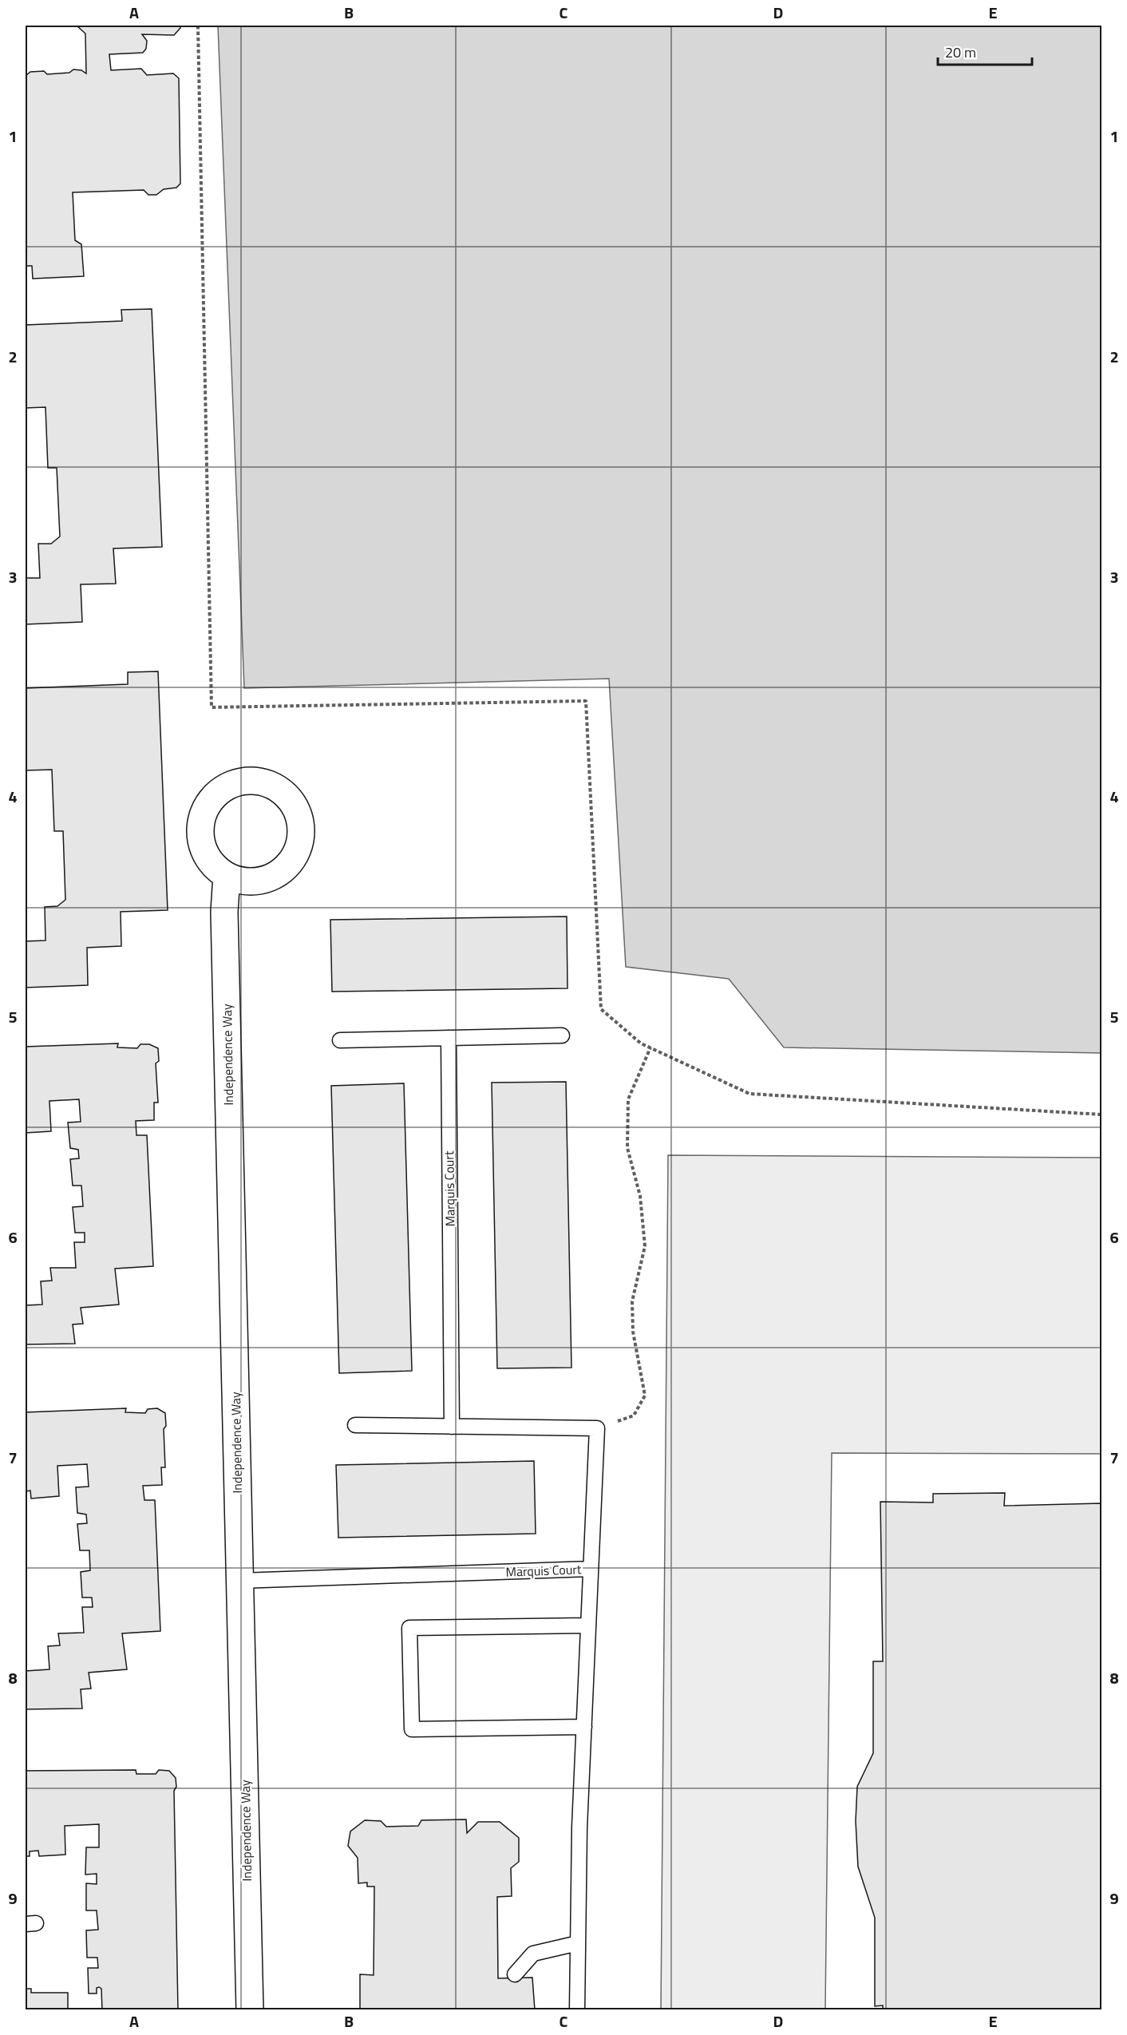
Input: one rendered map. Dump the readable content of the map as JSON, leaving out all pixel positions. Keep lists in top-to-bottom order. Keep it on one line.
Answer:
{"streets":{"street":["Independence Way"],"lane":["Marquis Court"]},"crossings":[["Independence Way","Marquis Court"]],"scale_bar":"20 m","grid":{"columns":["A","B","C","D","E"],"rows":["1","2","3","4","5","6","7","8","9"]}}
